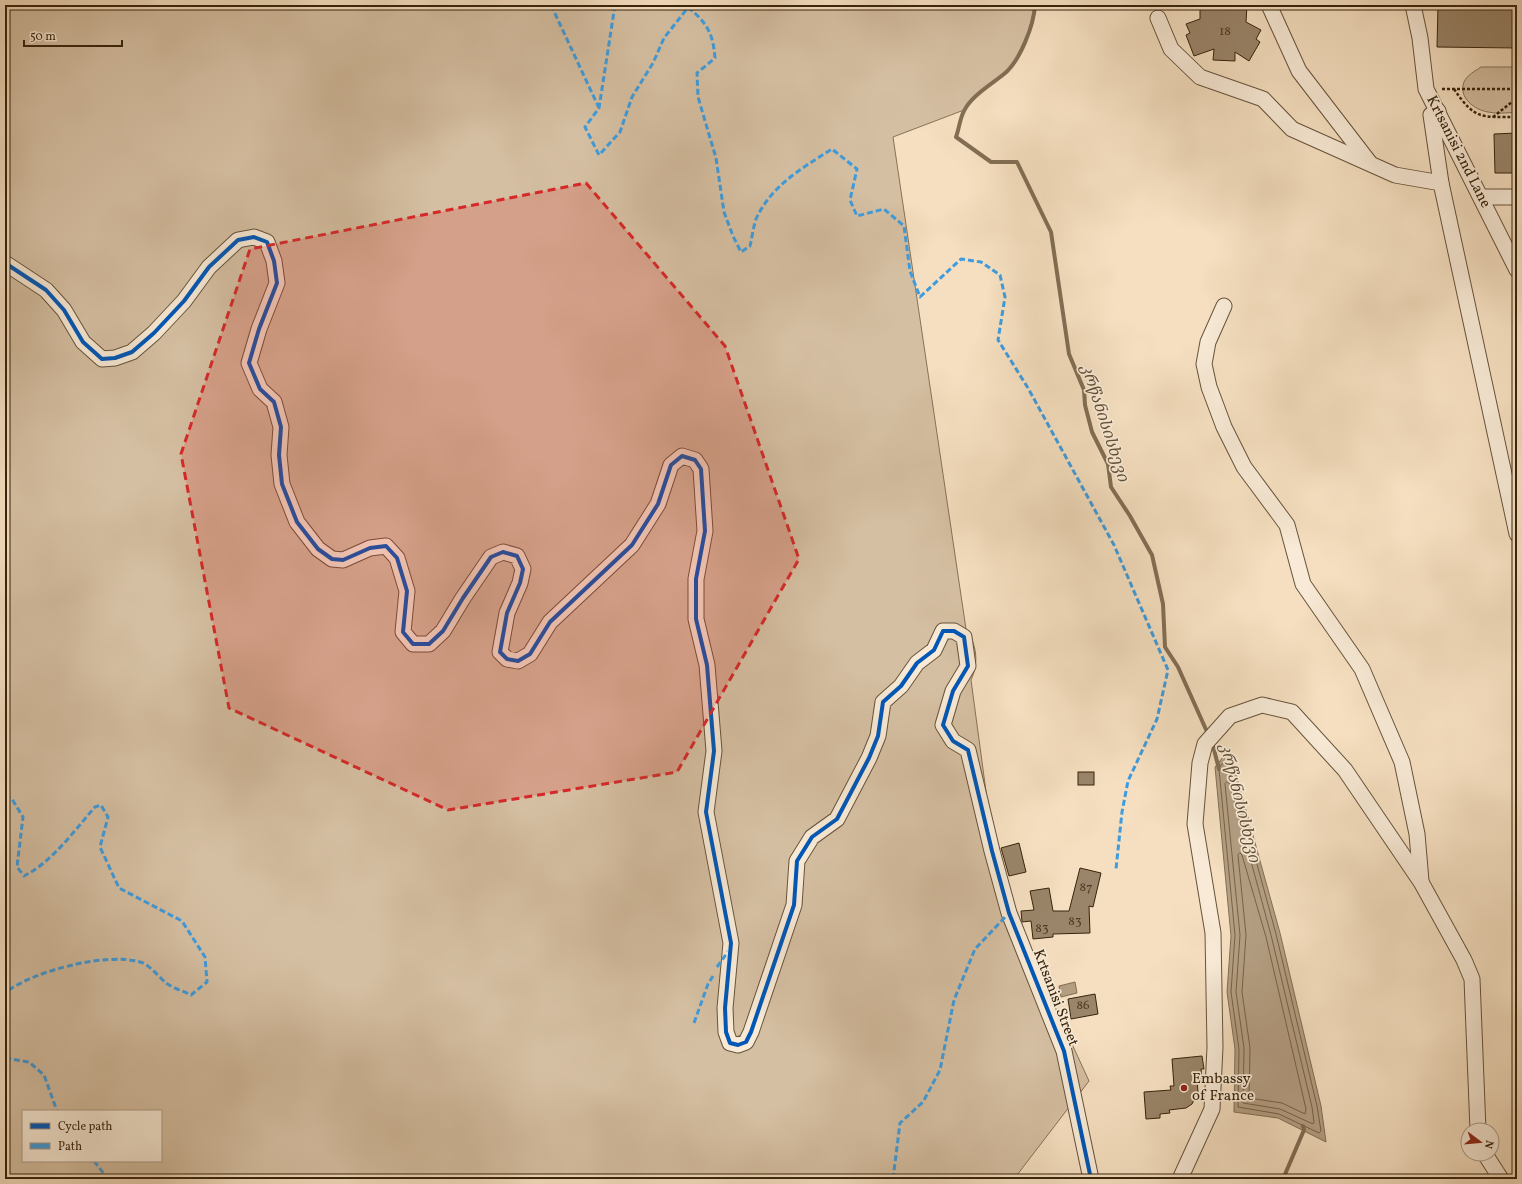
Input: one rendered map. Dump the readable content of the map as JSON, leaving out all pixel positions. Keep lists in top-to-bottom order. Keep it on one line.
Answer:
{"streets":{"street":["Krtsanisi 2nd Lane","Krtsanisi Street"]},"water":["კრწანისისხევი"],"places":["Embassy of France"],"house_numbers":["18","87","83","83","86"],"legend":["Cycle path","Path"],"scale_bar":"50 m","north":"right"}
